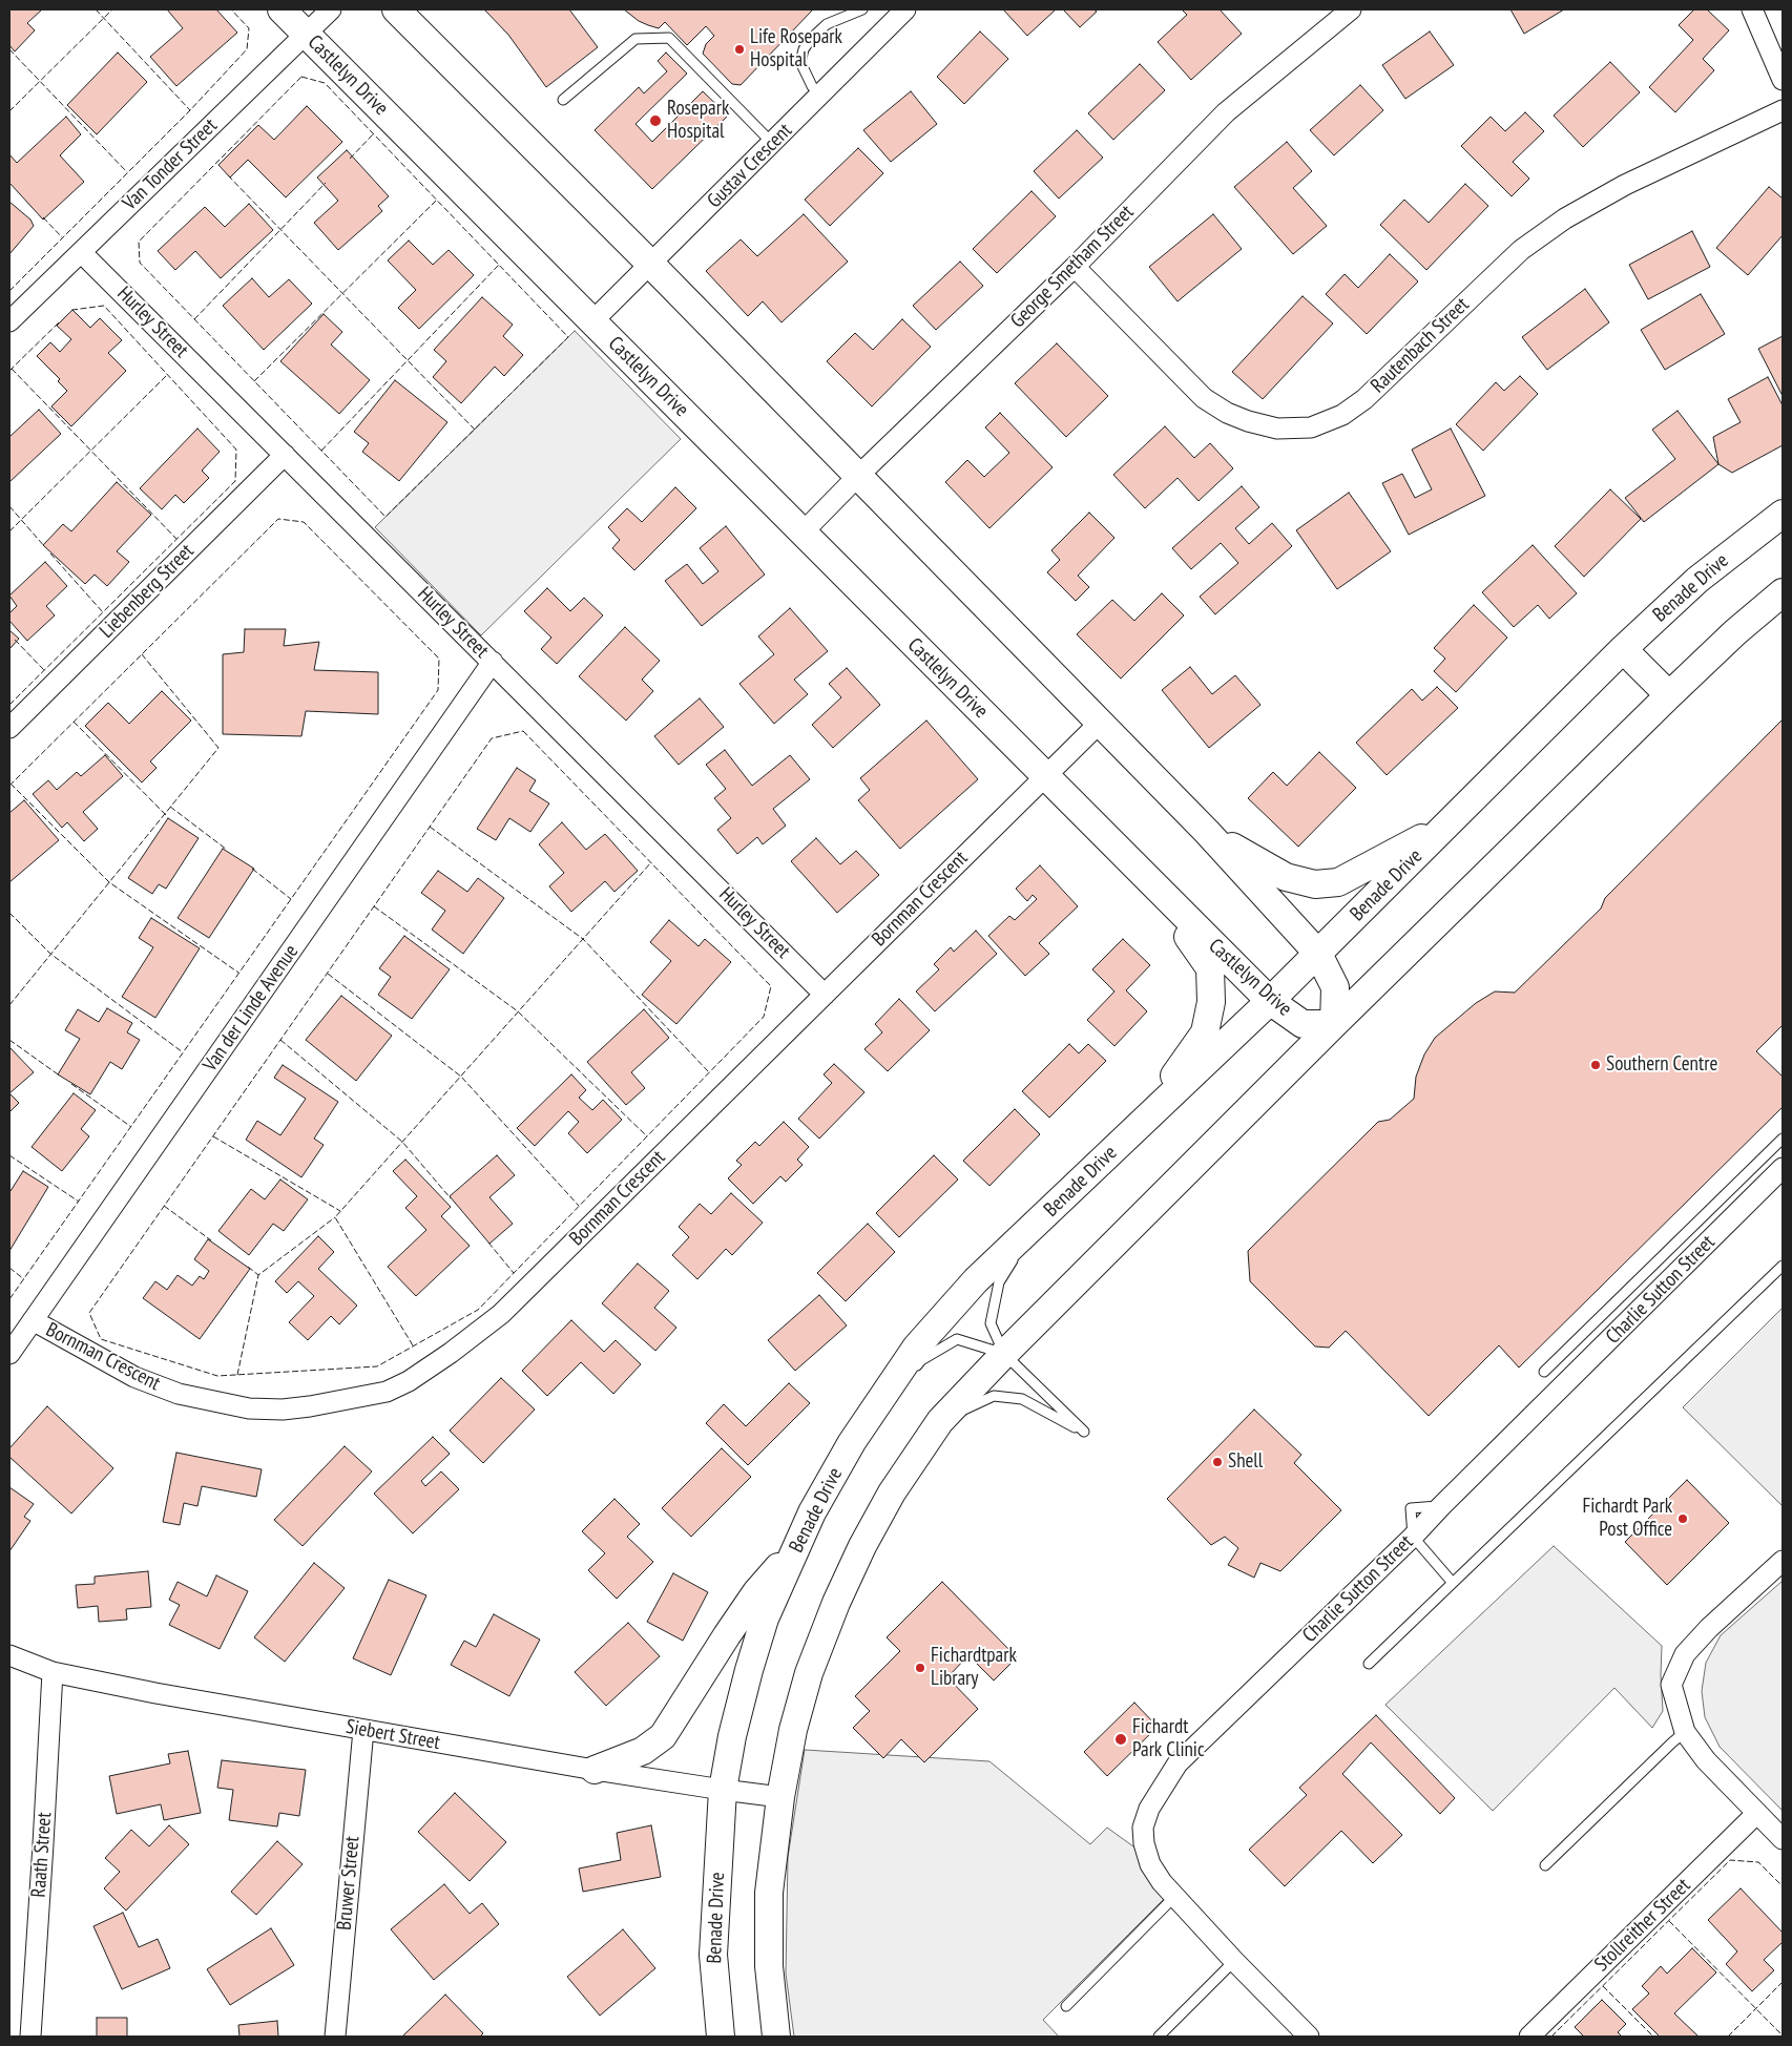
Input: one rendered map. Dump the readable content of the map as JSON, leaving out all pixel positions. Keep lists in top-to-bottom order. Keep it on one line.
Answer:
{"streets":{"street":["Castlelyn Drive","Van Tonder Street","Gustav Crescent","George Smetham Street","Hurley Street","Rautenbach Street","Benade Drive","Liebenberg Street","Bornman Crescent","Van der Linde Avenue","Charlie Sutton Street","Siebert Street","Raath Street","Bruwer Street","Stollreither Street"]},"crossings":[["Castlelyn Drive","Van Tonder Street"],["Castlelyn Drive","Gustav Crescent"],["Castlelyn Drive","George Smetham Street"],["Castlelyn Drive","Benade Drive"],["Castlelyn Drive","Bornman Crescent"],["Van Tonder Street","Hurley Street"],["George Smetham Street","Rautenbach Street"],["Hurley Street","Liebenberg Street"],["Hurley Street","Bornman Crescent"],["Hurley Street","Van der Linde Avenue"],["Benade Drive","Siebert Street"],["Bornman Crescent","Van der Linde Avenue"],["Siebert Street","Raath Street"],["Siebert Street","Bruwer Street"]],"places":["Life Rosepark Hospital","Rosepark Hospital","Southern Centre","Shell","Fichardt Park Post Office","Fichardtpark Library","Fichardt Park Clinic"]}
